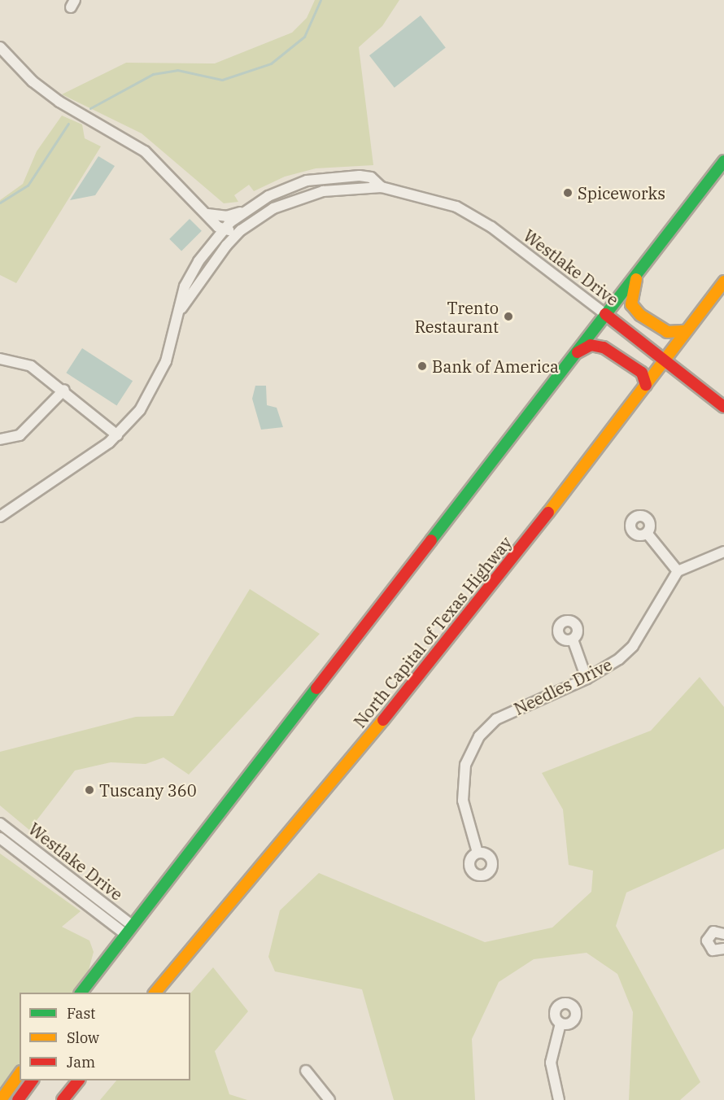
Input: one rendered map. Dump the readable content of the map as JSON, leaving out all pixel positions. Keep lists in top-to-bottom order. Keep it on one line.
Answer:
{"streets":{"main road":["Westlake Drive","North Capital of Texas Highway"],"street":["Needles Drive"]},"crossings":[["Westlake Drive","North Capital of Texas Highway"]],"places":["Spiceworks","Trento Restaurant","Bank of America","Tuscany 360"],"legend":["Fast","Slow","Jam"]}
